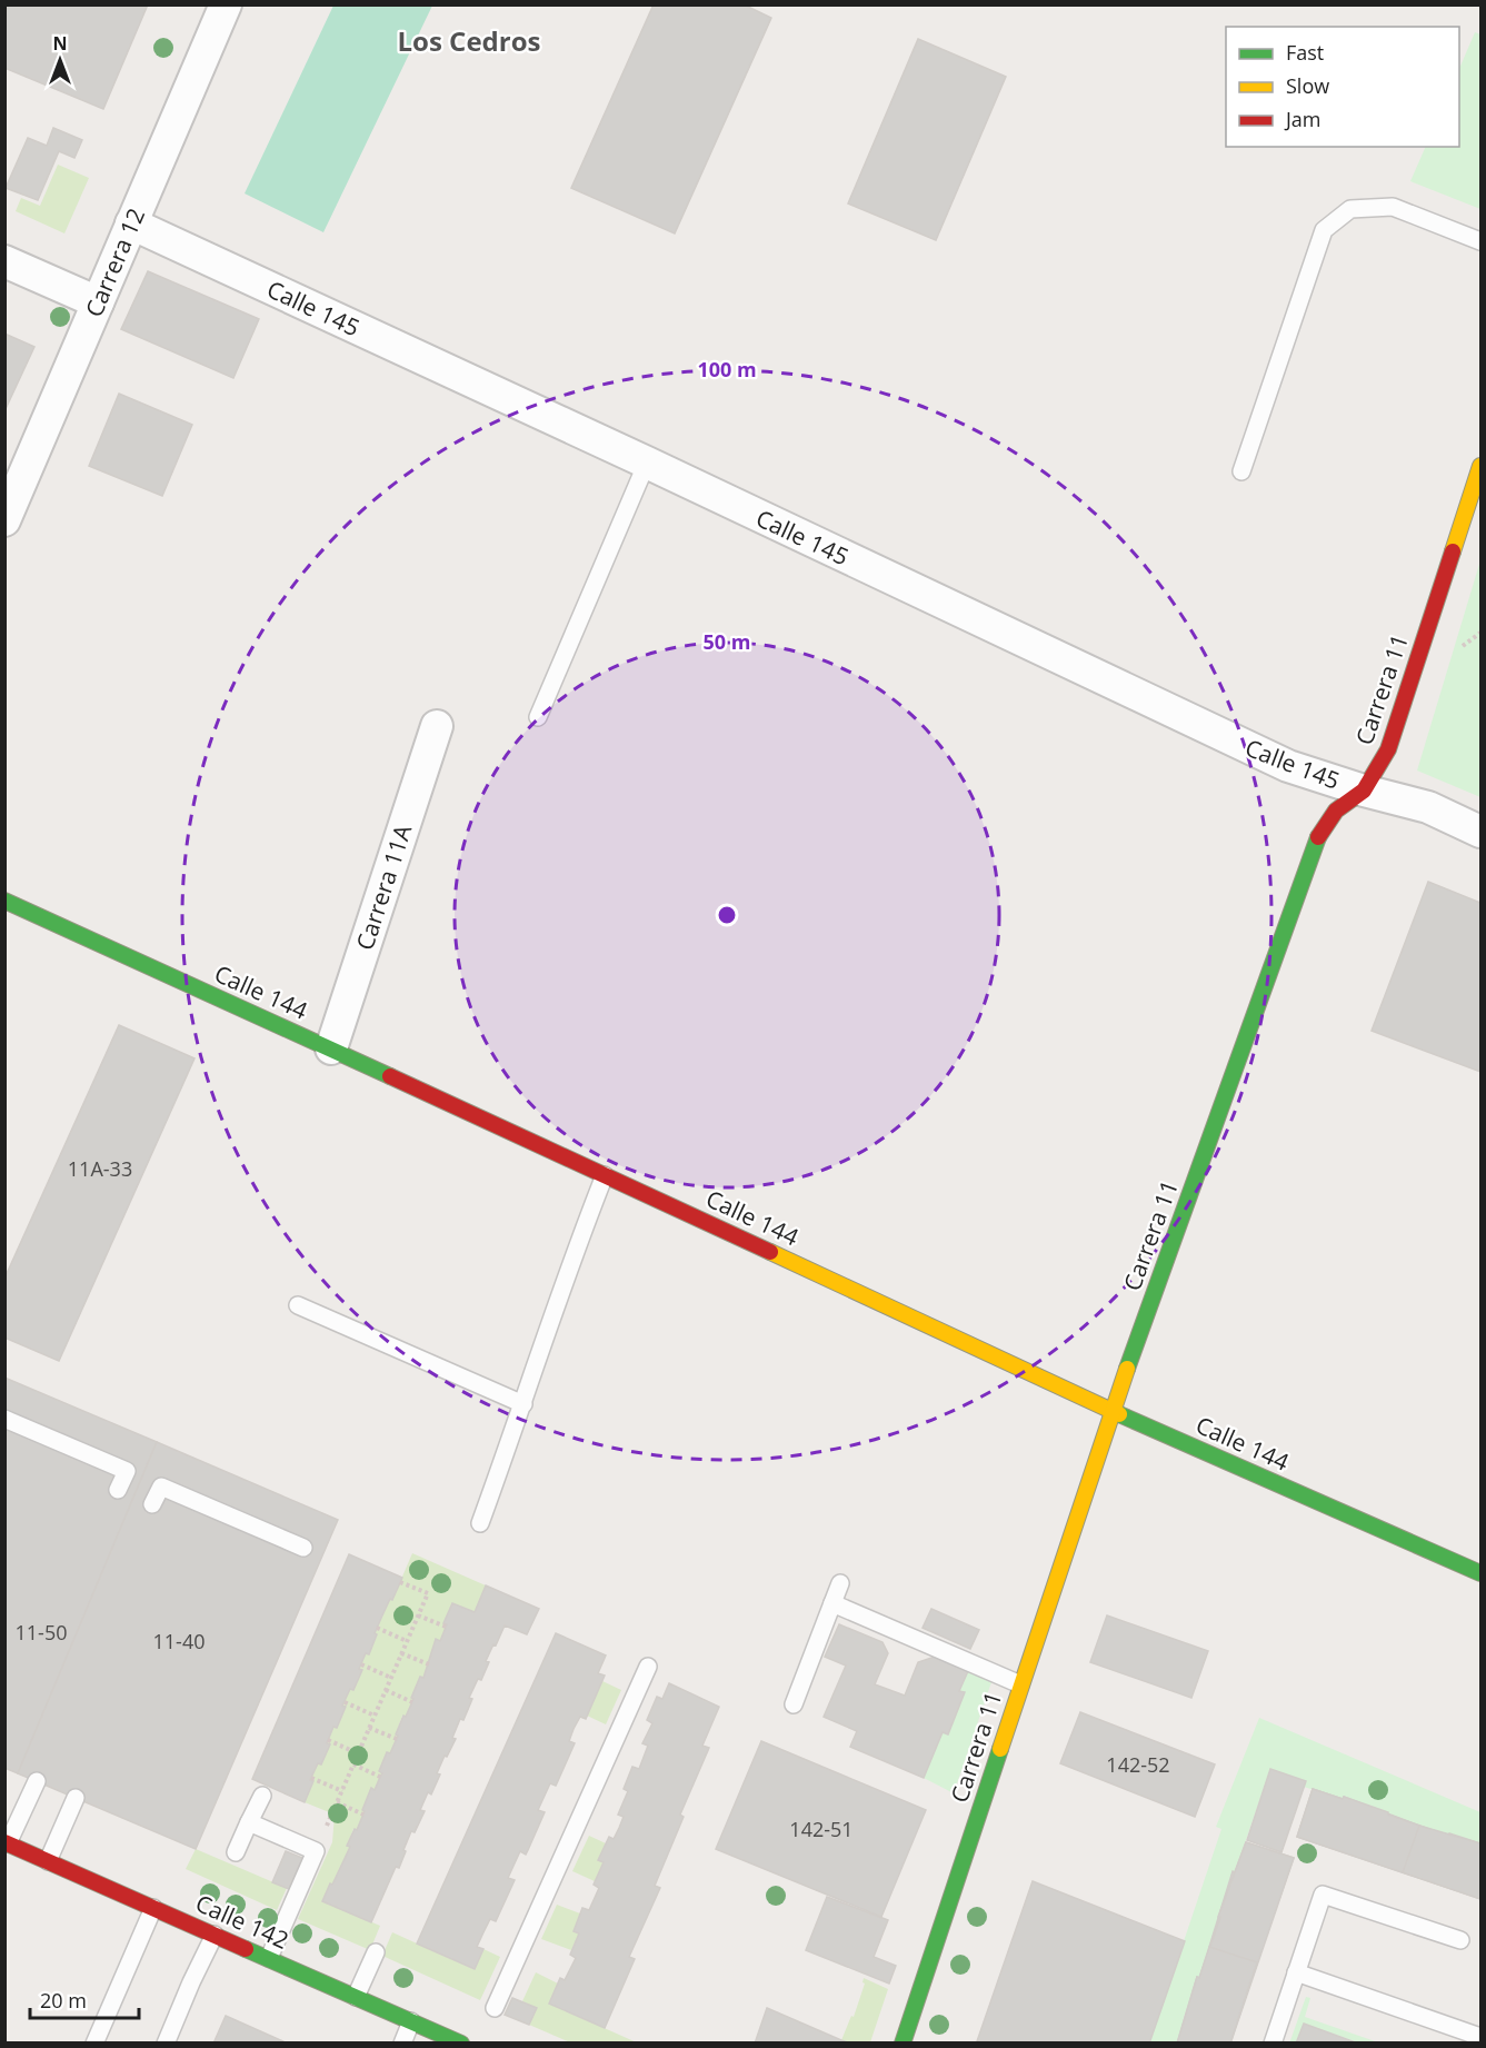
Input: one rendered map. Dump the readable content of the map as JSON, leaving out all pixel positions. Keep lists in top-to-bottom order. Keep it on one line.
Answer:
{"streets":{"street":["Carrera 12","Calle 145","Carrera 11","Carrera 11A","Calle 144","Calle 142"]},"crossings":[["Carrera 12","Calle 145"],["Calle 145","Carrera 11"],["Carrera 11","Calle 144"],["Carrera 11A","Calle 144"]],"districts":["Los Cedros"],"house_numbers":["11A-33","11-50","11-40","142-52","142-51"],"legend":["Fast","Slow","Jam"],"scale_bar":"20 m","north":"top","rings":["100 m","50 m"]}
